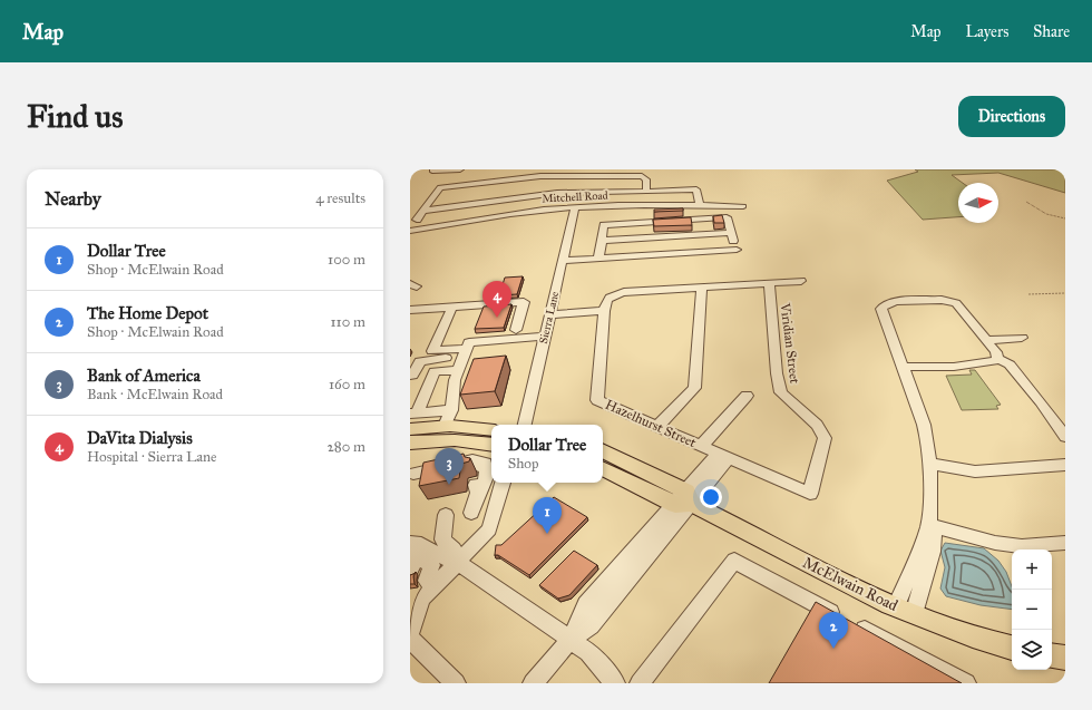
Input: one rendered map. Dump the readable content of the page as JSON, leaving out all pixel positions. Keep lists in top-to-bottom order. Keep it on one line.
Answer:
{"streets":{"main road":["McElwain Road"],"street":["Mitchell Road","Sierra Lane","Viridian Street","Hazelhurst Street"]},"crossings":[["Mitchell Road","Sierra Lane"],["Viridian Street","Hazelhurst Street"]],"north":"right","page":{"header":"Map","nav":["Map","Layers","Share"],"buttons":"Directions","title":"Find us","heading":["Nearby","4 results"],"list":[{"mark":"1","name":"Dollar Tree","note":"Shop · McElwain Road","value":"100 m"},{"mark":"2","name":"The Home Depot","note":"Shop · McElwain Road","value":"110 m"},{"mark":"3","name":"Bank of America","note":"Bank · McElwain Road","value":"160 m"},{"mark":"4","name":"DaVita Dialysis","note":"Hospital · Sierra Lane","value":"280 m"}],"pins":["4","3","1","2"],"popup":["Dollar Tree","Shop"],"map_buttons":["+","−"]}}
